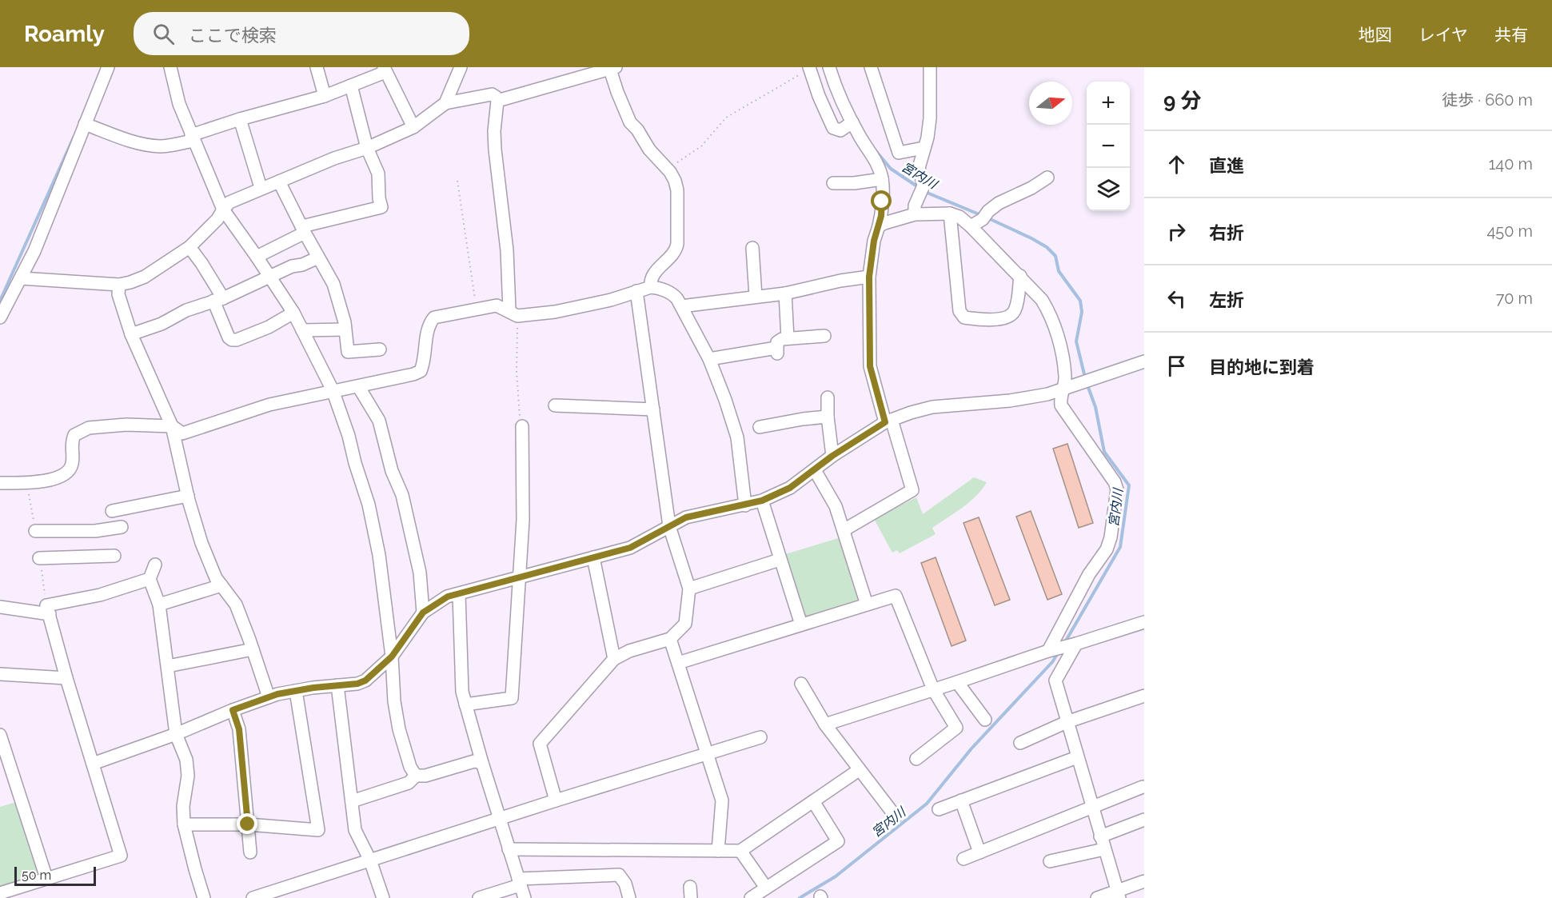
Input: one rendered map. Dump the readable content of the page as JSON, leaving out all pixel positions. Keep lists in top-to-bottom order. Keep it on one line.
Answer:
{"water":["宮内川"],"scale_bar":"50 m","north":"right","page":{"header":"Roamly","search":"ここで検索","nav":["地図","レイヤ","共有"],"heading":["9 分","徒歩 · 660 m"],"map_buttons":["+","−"],"list":[["直進","140 m"],["右折","450 m"],["左折","70 m"],"目的地に到着"],"scale":"50 m"}}
